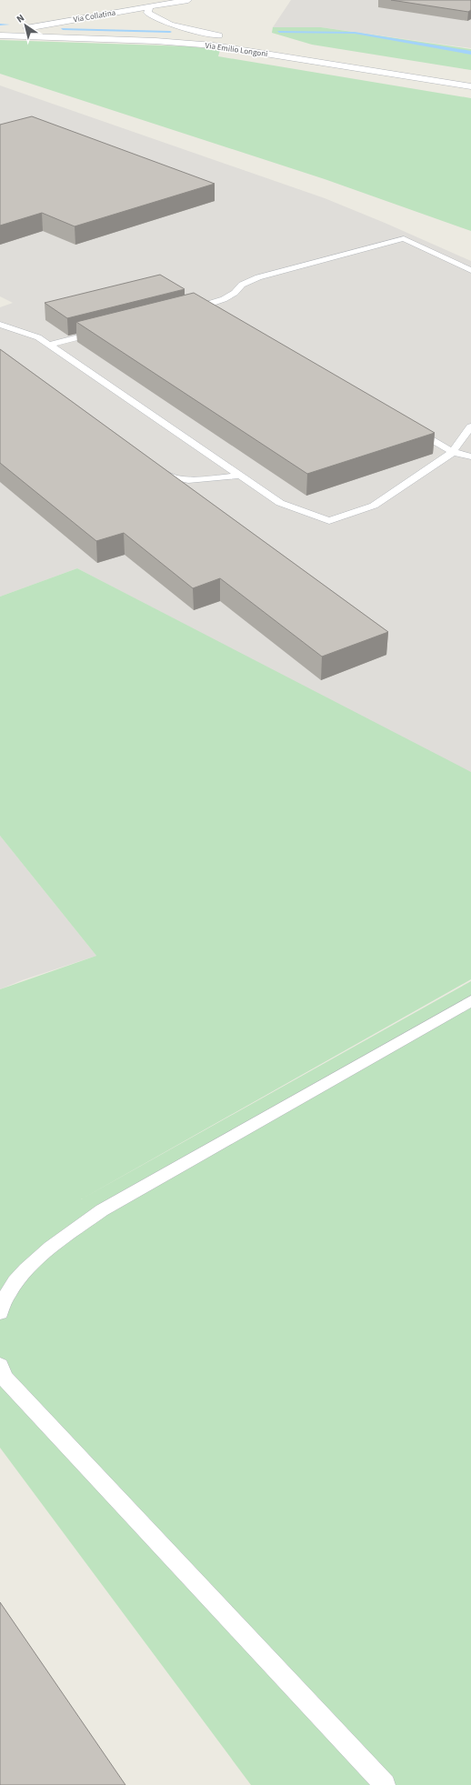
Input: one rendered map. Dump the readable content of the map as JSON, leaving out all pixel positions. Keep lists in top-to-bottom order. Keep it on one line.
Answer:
{"streets":{"street":["Via Collatina","Via Emilio Longoni"]},"crossings":[["Via Collatina","Via Emilio Longoni"]],"north":"top left"}
